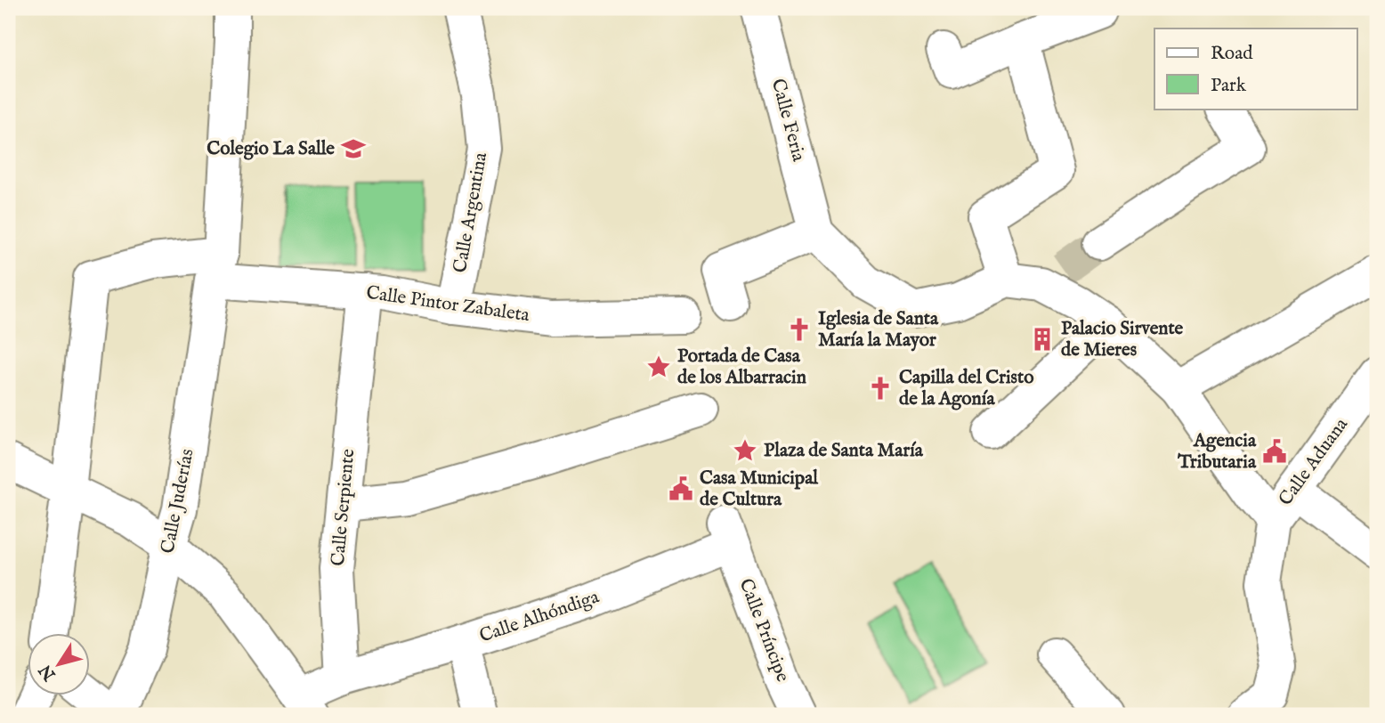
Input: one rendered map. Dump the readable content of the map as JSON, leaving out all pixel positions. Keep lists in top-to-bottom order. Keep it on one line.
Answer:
{"streets":{"street":["Calle Feria","Calle Argentina","Calle Pintor Zabaleta","Calle Aduana","Calle Juderías","Calle Serpiente","Calle Alhóndiga","Calle Príncipe"]},"crossings":[["Calle Argentina","Calle Pintor Zabaleta"],["Calle Pintor Zabaleta","Calle Juderías"],["Calle Pintor Zabaleta","Calle Serpiente"],["Calle Serpiente","Calle Alhóndiga"],["Calle Alhóndiga","Calle Príncipe"]],"places":{"school or university":["Colegio La Salle"],"church":["Iglesia de Santa María la Mayor","Capilla del Cristo de la Agonía"],"building":["Palacio Sirvente de Mieres"],"place":["Portada de Casa de los Albarracin","Plaza de Santa María"],"public building":["Agencia Tributaria","Casa Municipal de Cultura"]},"legend":["Road","Park"],"north":"bottom left"}
